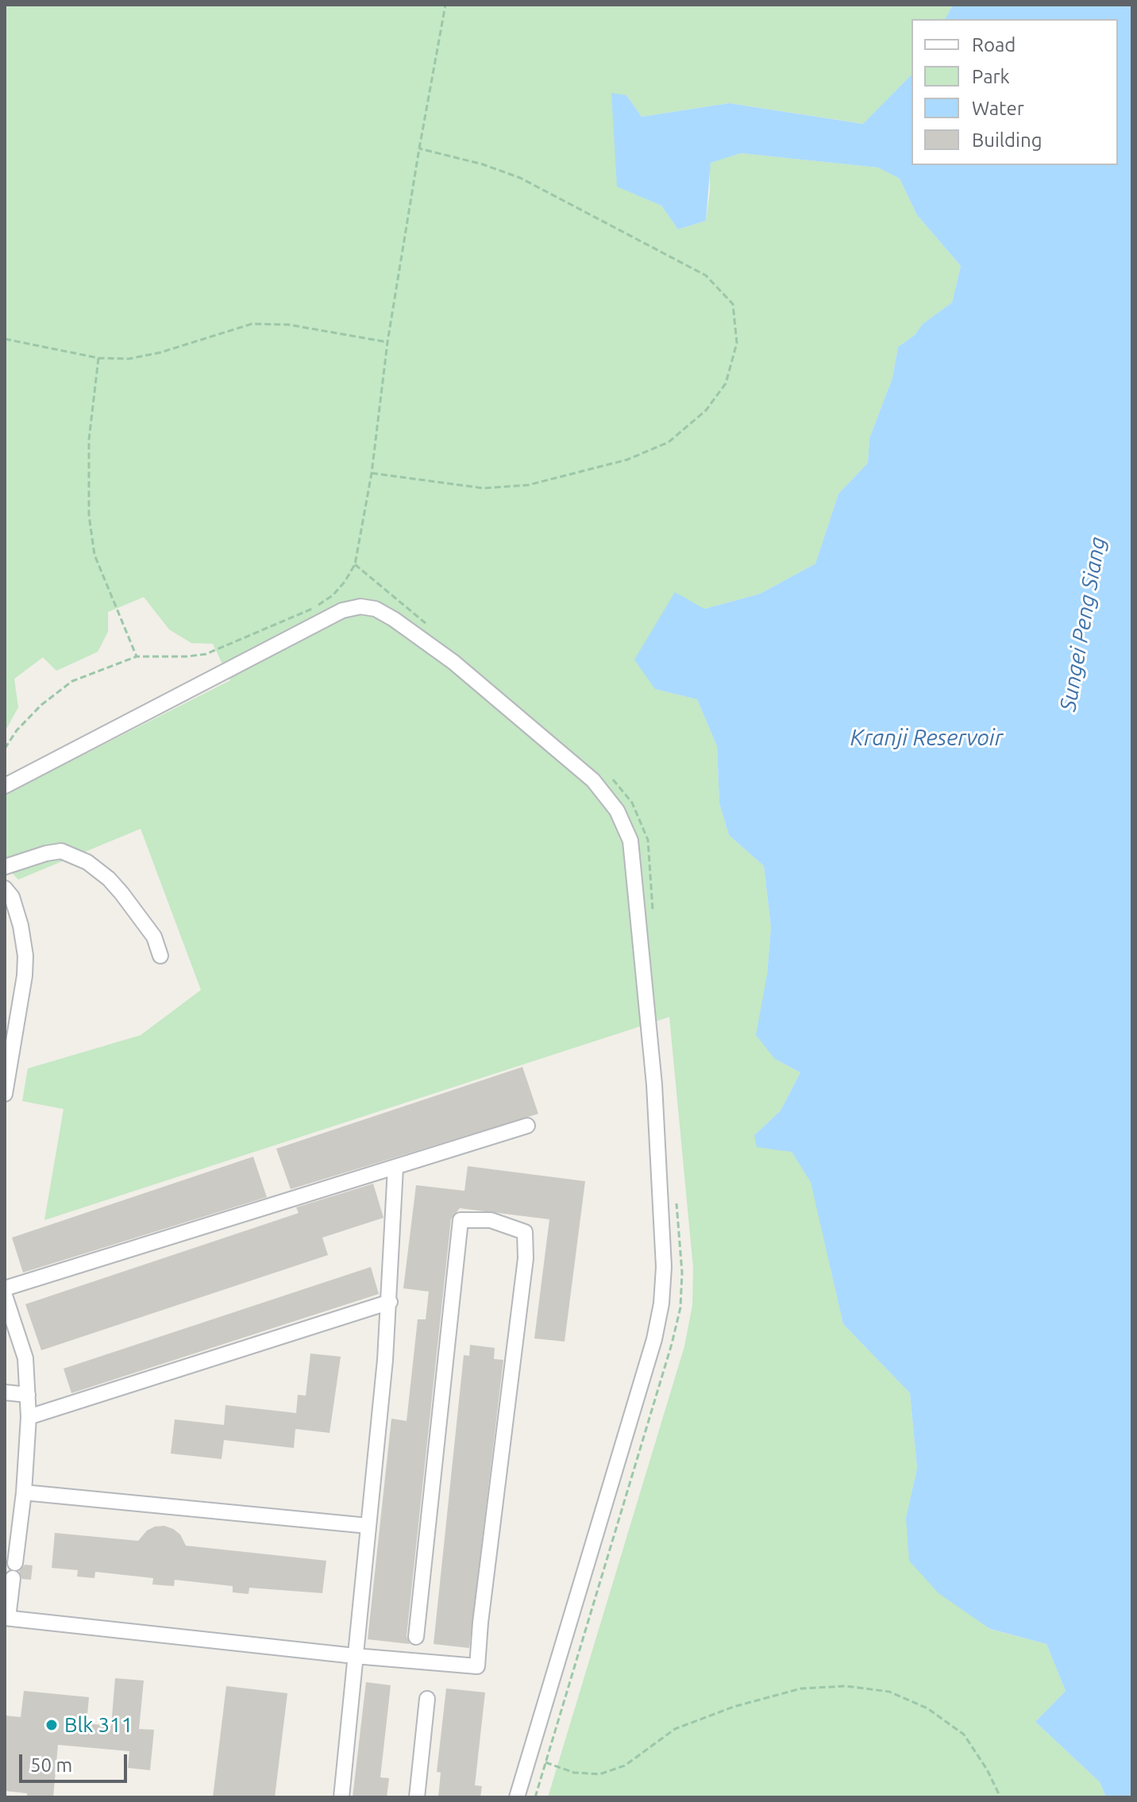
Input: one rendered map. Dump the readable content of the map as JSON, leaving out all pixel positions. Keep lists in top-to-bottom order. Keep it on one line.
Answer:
{"water":["Sungei Peng Siang","Kranji Reservoir"],"places":["Blk 311"],"legend":["Road","Park","Water","Building"],"scale_bar":"50 m"}
